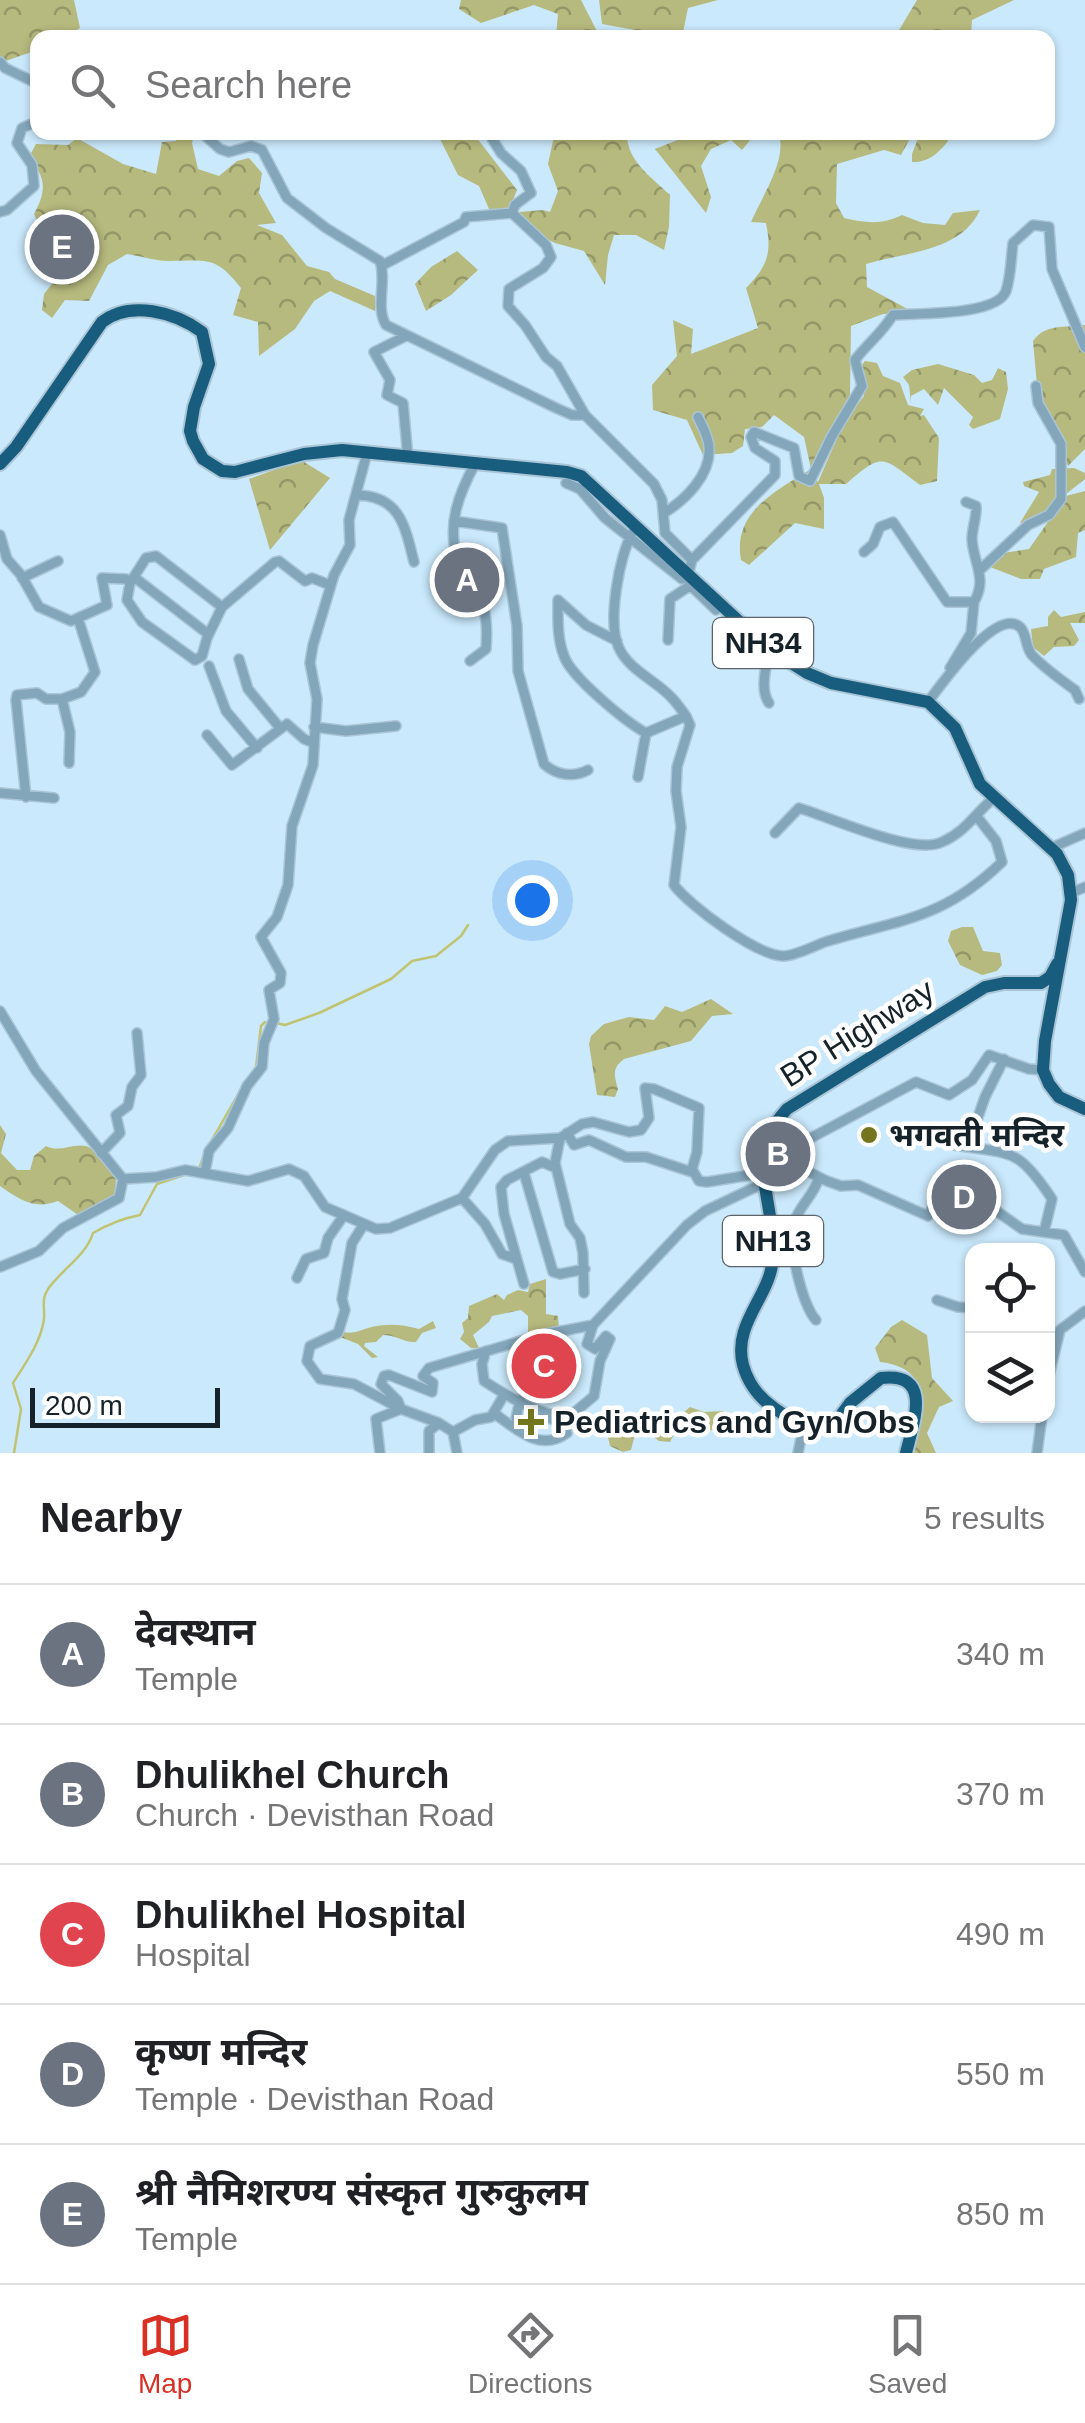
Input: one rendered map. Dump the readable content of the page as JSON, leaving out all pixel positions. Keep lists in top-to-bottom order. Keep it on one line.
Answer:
{"streets":{"highway":["NH34","BP Highway","NH13"]},"places":{"other":["भगवती मन्दिर"],"health":["Pediatrics and Gyn/Obs"]},"scale_bar":"200 m","page":{"search":"Search here","pins":["E","A","B","D","C"],"scale":"200 m","heading":["Nearby","5 results"],"list":[{"mark":"A","name":"देवस्थान","note":"Temple","value":"340 m"},{"mark":"B","name":"Dhulikhel Church","note":"Church · Devisthan Road","value":"370 m"},{"mark":"C","name":"Dhulikhel Hospital","note":"Hospital","value":"490 m"},{"mark":"D","name":"कृष्ण मन्दिर","note":"Temple · Devisthan Road","value":"550 m"},{"mark":"E","name":"श्री नैमिशरण्य संस्कृत गुरुकुलम","note":"Temple","value":"850 m"}],"nav":["Map","Directions","Saved"]}}
